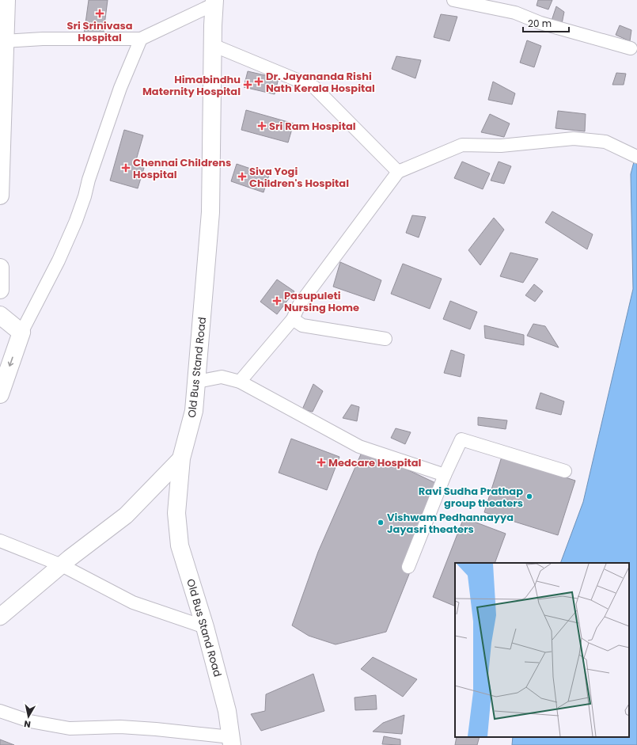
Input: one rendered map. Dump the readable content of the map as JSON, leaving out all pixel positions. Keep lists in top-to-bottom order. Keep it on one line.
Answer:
{"streets":{"main road":["Old Bus Stand Road"]},"places":{"health":["Sri Srinivasa Hospital","Dr. Jayananda Rishi Nath Kerala Hospital","Himabindhu Maternity Hospital","Sri Ram Hospital","Chennai Childrens Hospital","Siva Yogi Children's Hospital","Pasupuleti Nursing Home","Medcare Hospital"],"other":["Ravi Sudha Prathap group theaters","Vishwam Pedhannayya Jayasri theaters"]},"scale_bar":"20 m","north":"bottom"}
